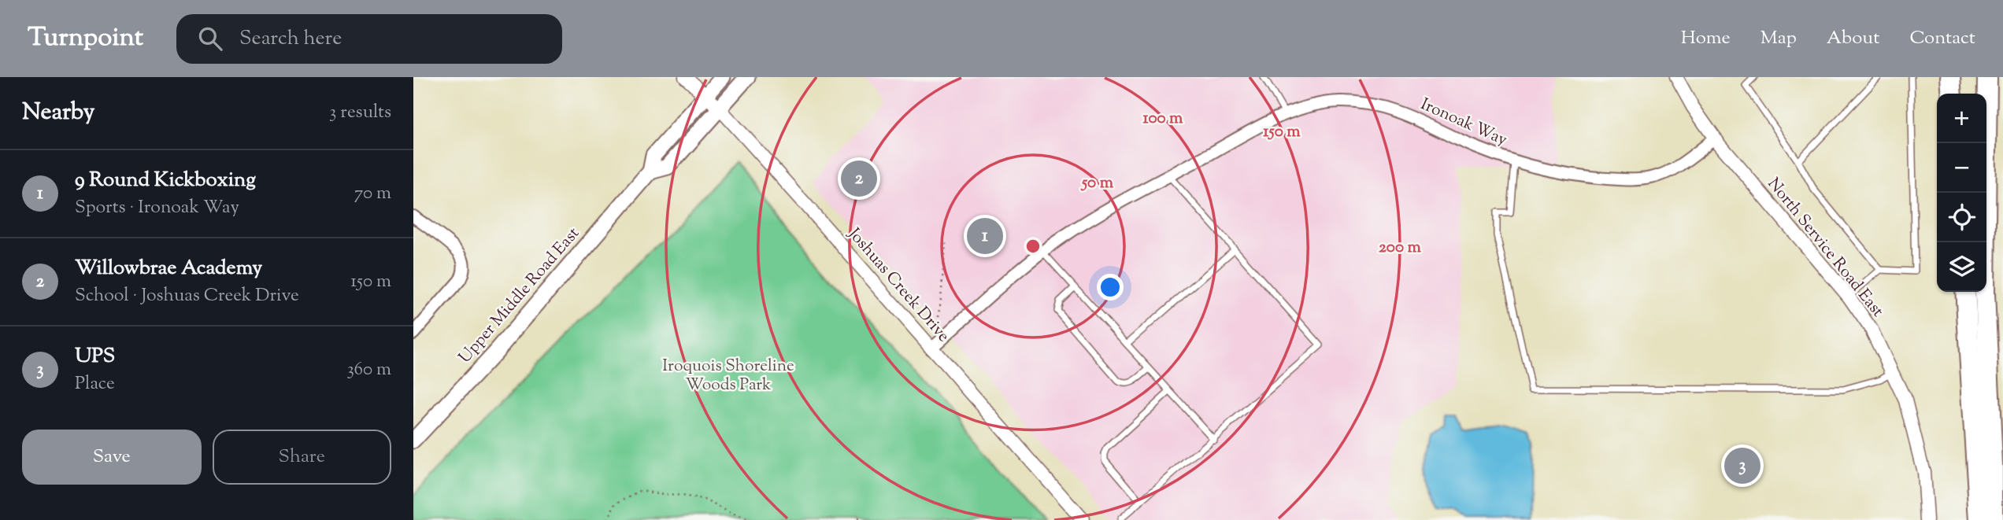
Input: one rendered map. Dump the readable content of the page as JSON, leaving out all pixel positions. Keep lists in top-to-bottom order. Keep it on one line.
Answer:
{"streets":{"main road":["Upper Middle Road East"],"street":["Ironoak Way","North Service Road East","Joshuas Creek Drive"]},"crossings":[["Ironoak Way","North Service Road East"],["Ironoak Way","Joshuas Creek Drive"],["Joshuas Creek Drive","Upper Middle Road East"]],"parks":["Iroquois Shoreline Woods Park"],"page":{"header":"Turnpoint","search":"Search here","nav":["Home","Map","About","Contact"],"heading":["Nearby","3 results"],"map_buttons":["+","−"],"list":[{"mark":"1","name":"9 Round Kickboxing","note":"Sports · Ironoak Way","value":"70 m"},{"mark":"2","name":"Willowbrae Academy","note":"School · Joshuas Creek Drive","value":"150 m"},{"mark":"3","name":"UPS","note":"Place","value":"360 m"}],"pins":["2","1","3"],"buttons":["Save","Share"]},"rings":["100 m","150 m","50 m","200 m"]}
